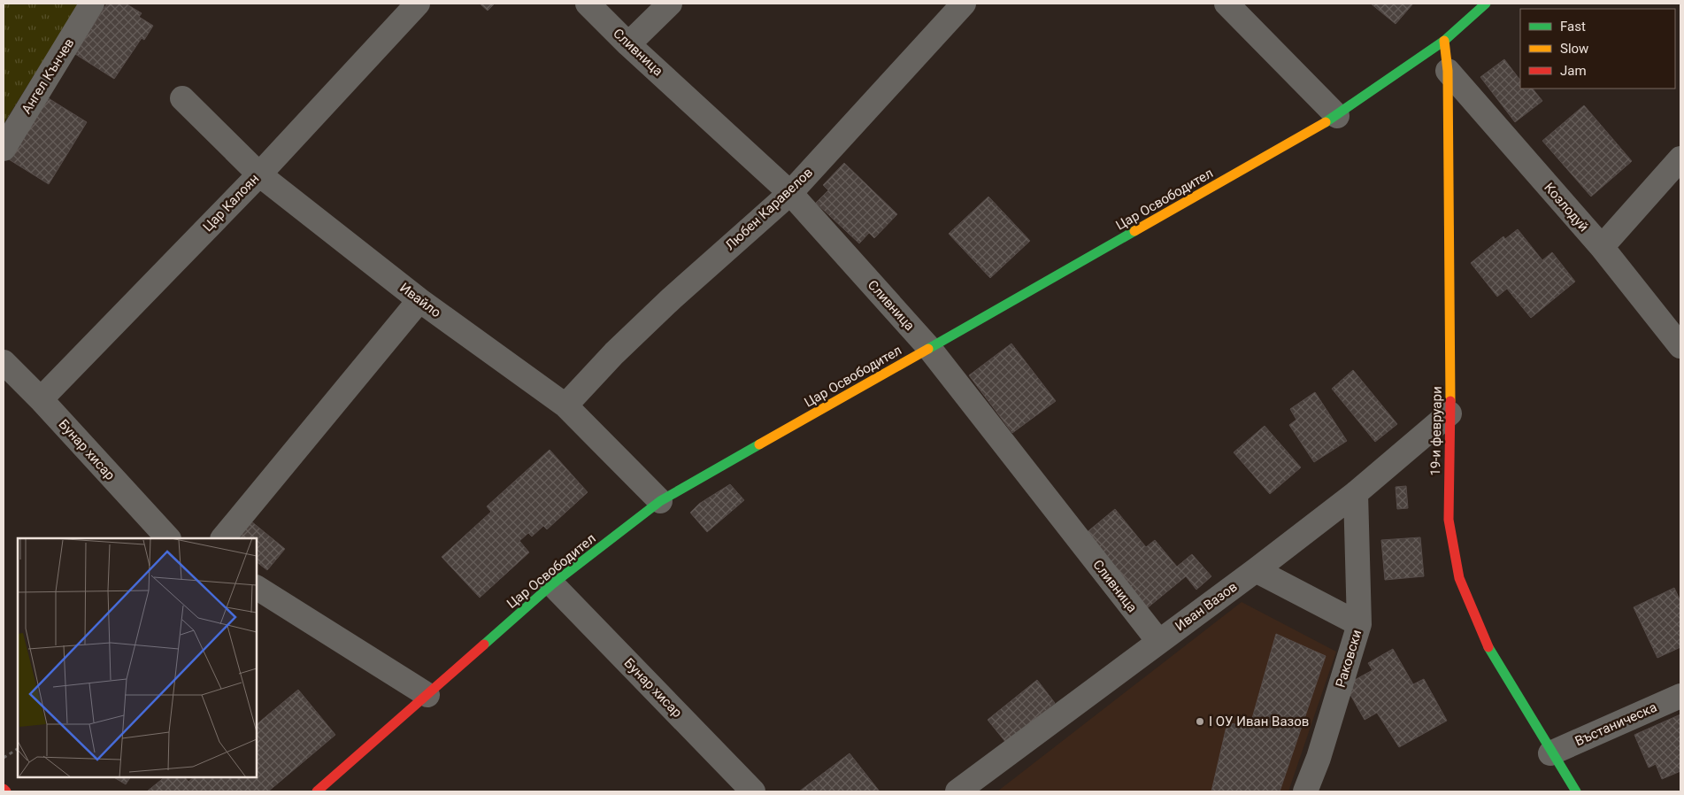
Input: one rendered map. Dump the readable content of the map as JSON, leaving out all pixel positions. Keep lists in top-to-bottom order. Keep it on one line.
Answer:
{"streets":{"main road":["Цар Освободител","19-и февруари"],"street":["Сливница","Ангел Кънчев","Цар Калоян","Козлодуй","Любен Каравелов","Ивайло","Бунар хисар","Иван Вазов","Раковски","Въстаническа"]},"crossings":[["Сливница","Цар Освободител"],["Сливница","Любен Каравелов"],["Сливница","Иван Вазов"],["Цар Освободител","Ивайло"],["Цар Освободител","19-и февруари"],["Цар Освободител","Бунар хисар"],["Цар Калоян","Ивайло"],["Цар Калоян","Бунар хисар"],["Козлодуй","19-и февруари"],["Любен Каравелов","Ивайло"],["19-и февруари","Иван Вазов"],["19-и февруари","Въстаническа"],["Иван Вазов","Раковски"]],"places":["I ОУ Иван Вазов"],"legend":["Fast","Slow","Jam"]}
